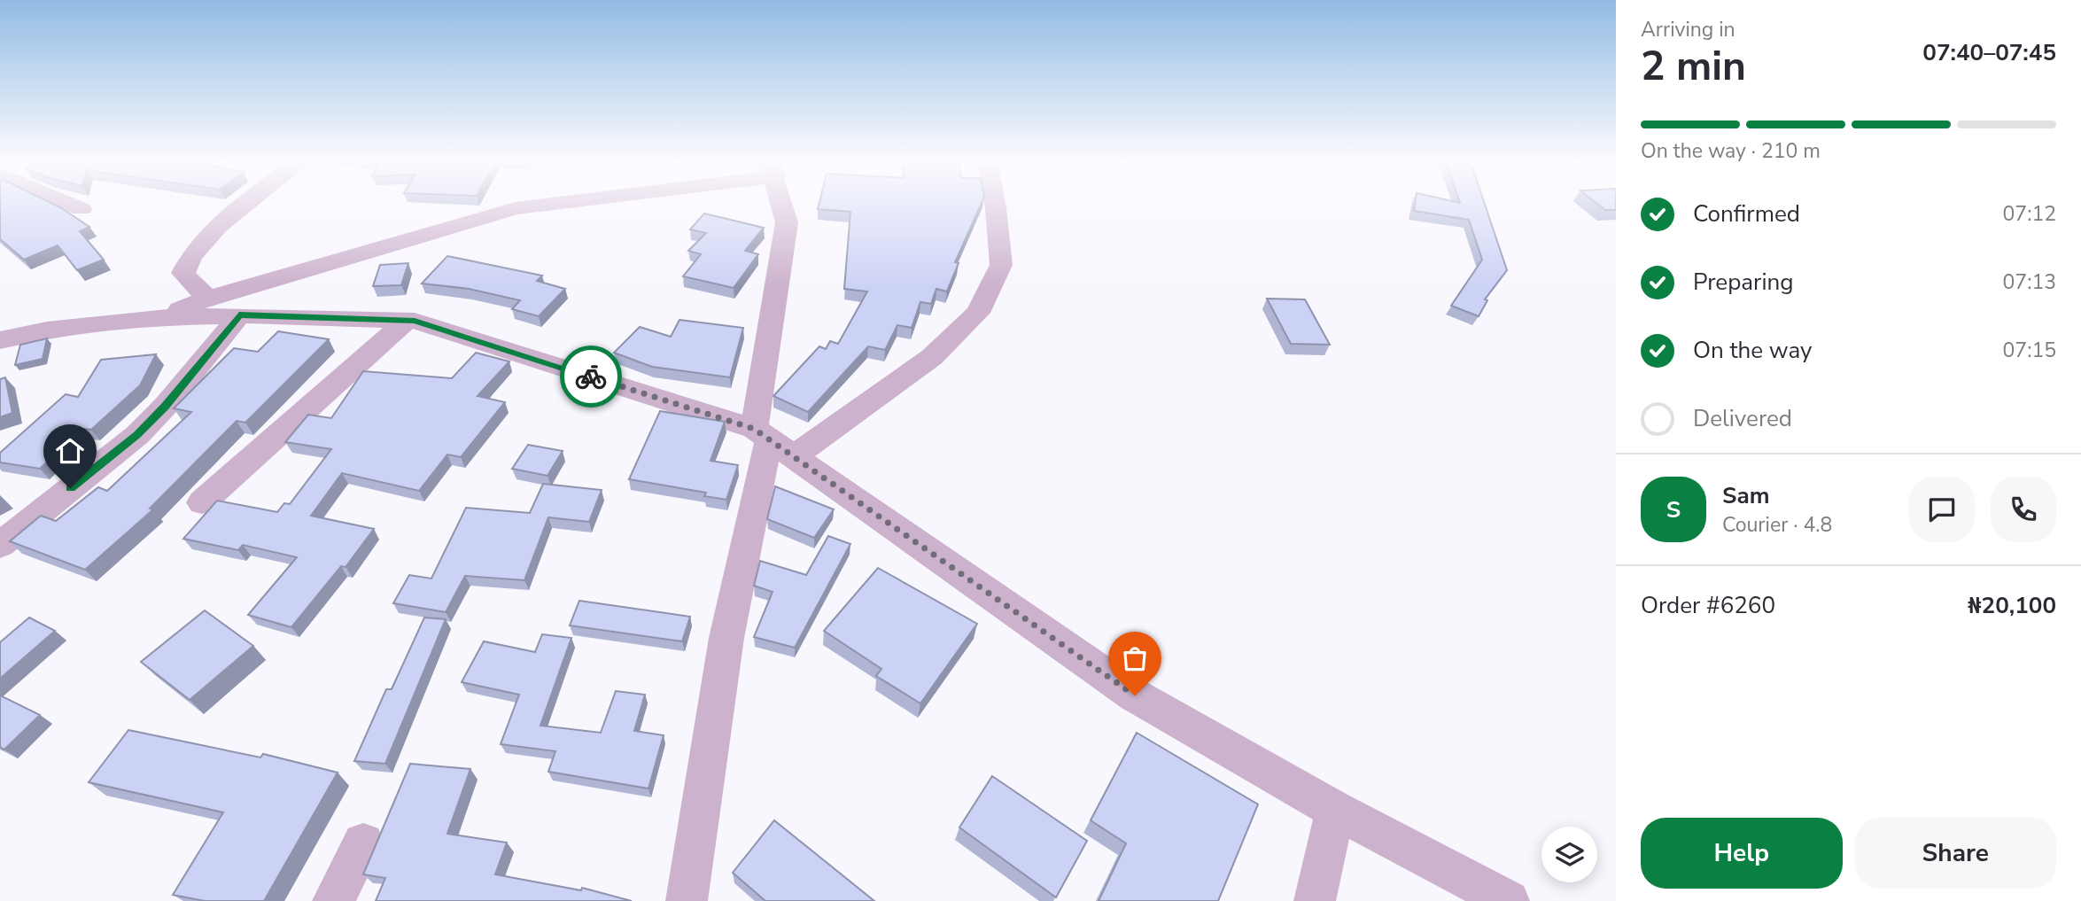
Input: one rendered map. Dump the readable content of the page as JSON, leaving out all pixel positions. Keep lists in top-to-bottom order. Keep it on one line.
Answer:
{"page":{"heading":["2 min","Arriving in","07:40–07:45"],"panel":["Sam","Courier · 4.8","Order #6260","₦20,100"],"bar":"On the way · 210 m","list":[["Confirmed","07:12"],["Preparing","07:13"],["On the way","07:15"],"Delivered"],"round":"S","buttons":["Help","Share"]}}
